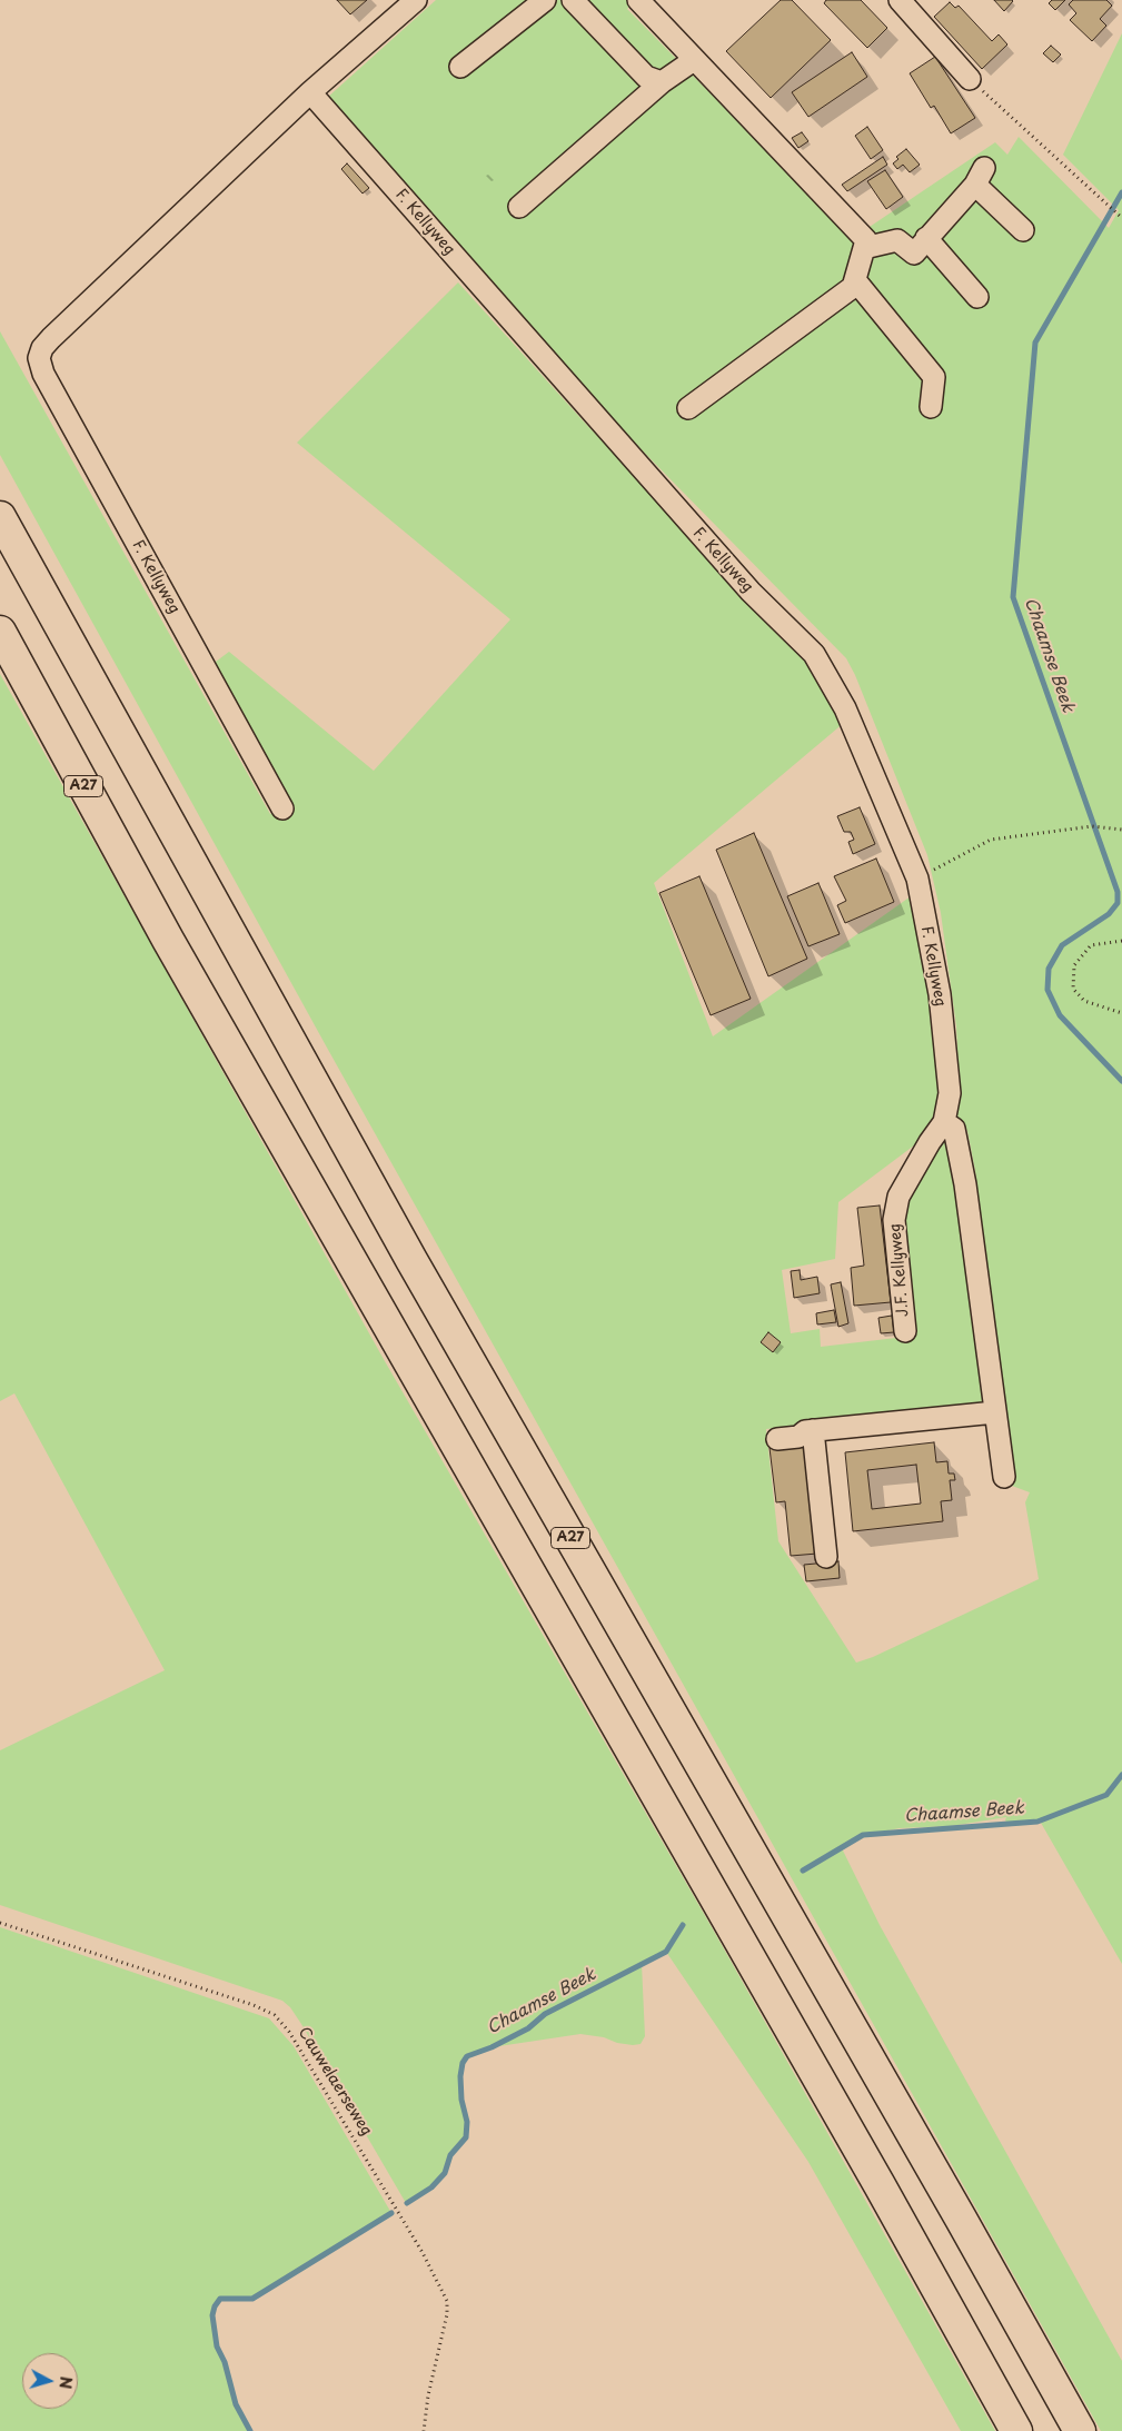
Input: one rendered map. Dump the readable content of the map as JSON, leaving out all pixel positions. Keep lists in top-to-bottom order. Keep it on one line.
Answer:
{"streets":{"highway":["A27"],"street":["F. Kellyweg","J.F. Kellyweg"],"path":["Cauwelaerseweg"]},"crossings":[["F. Kellyweg","J.F. Kellyweg"]],"water":["Chaamse Beek"],"north":"right"}
